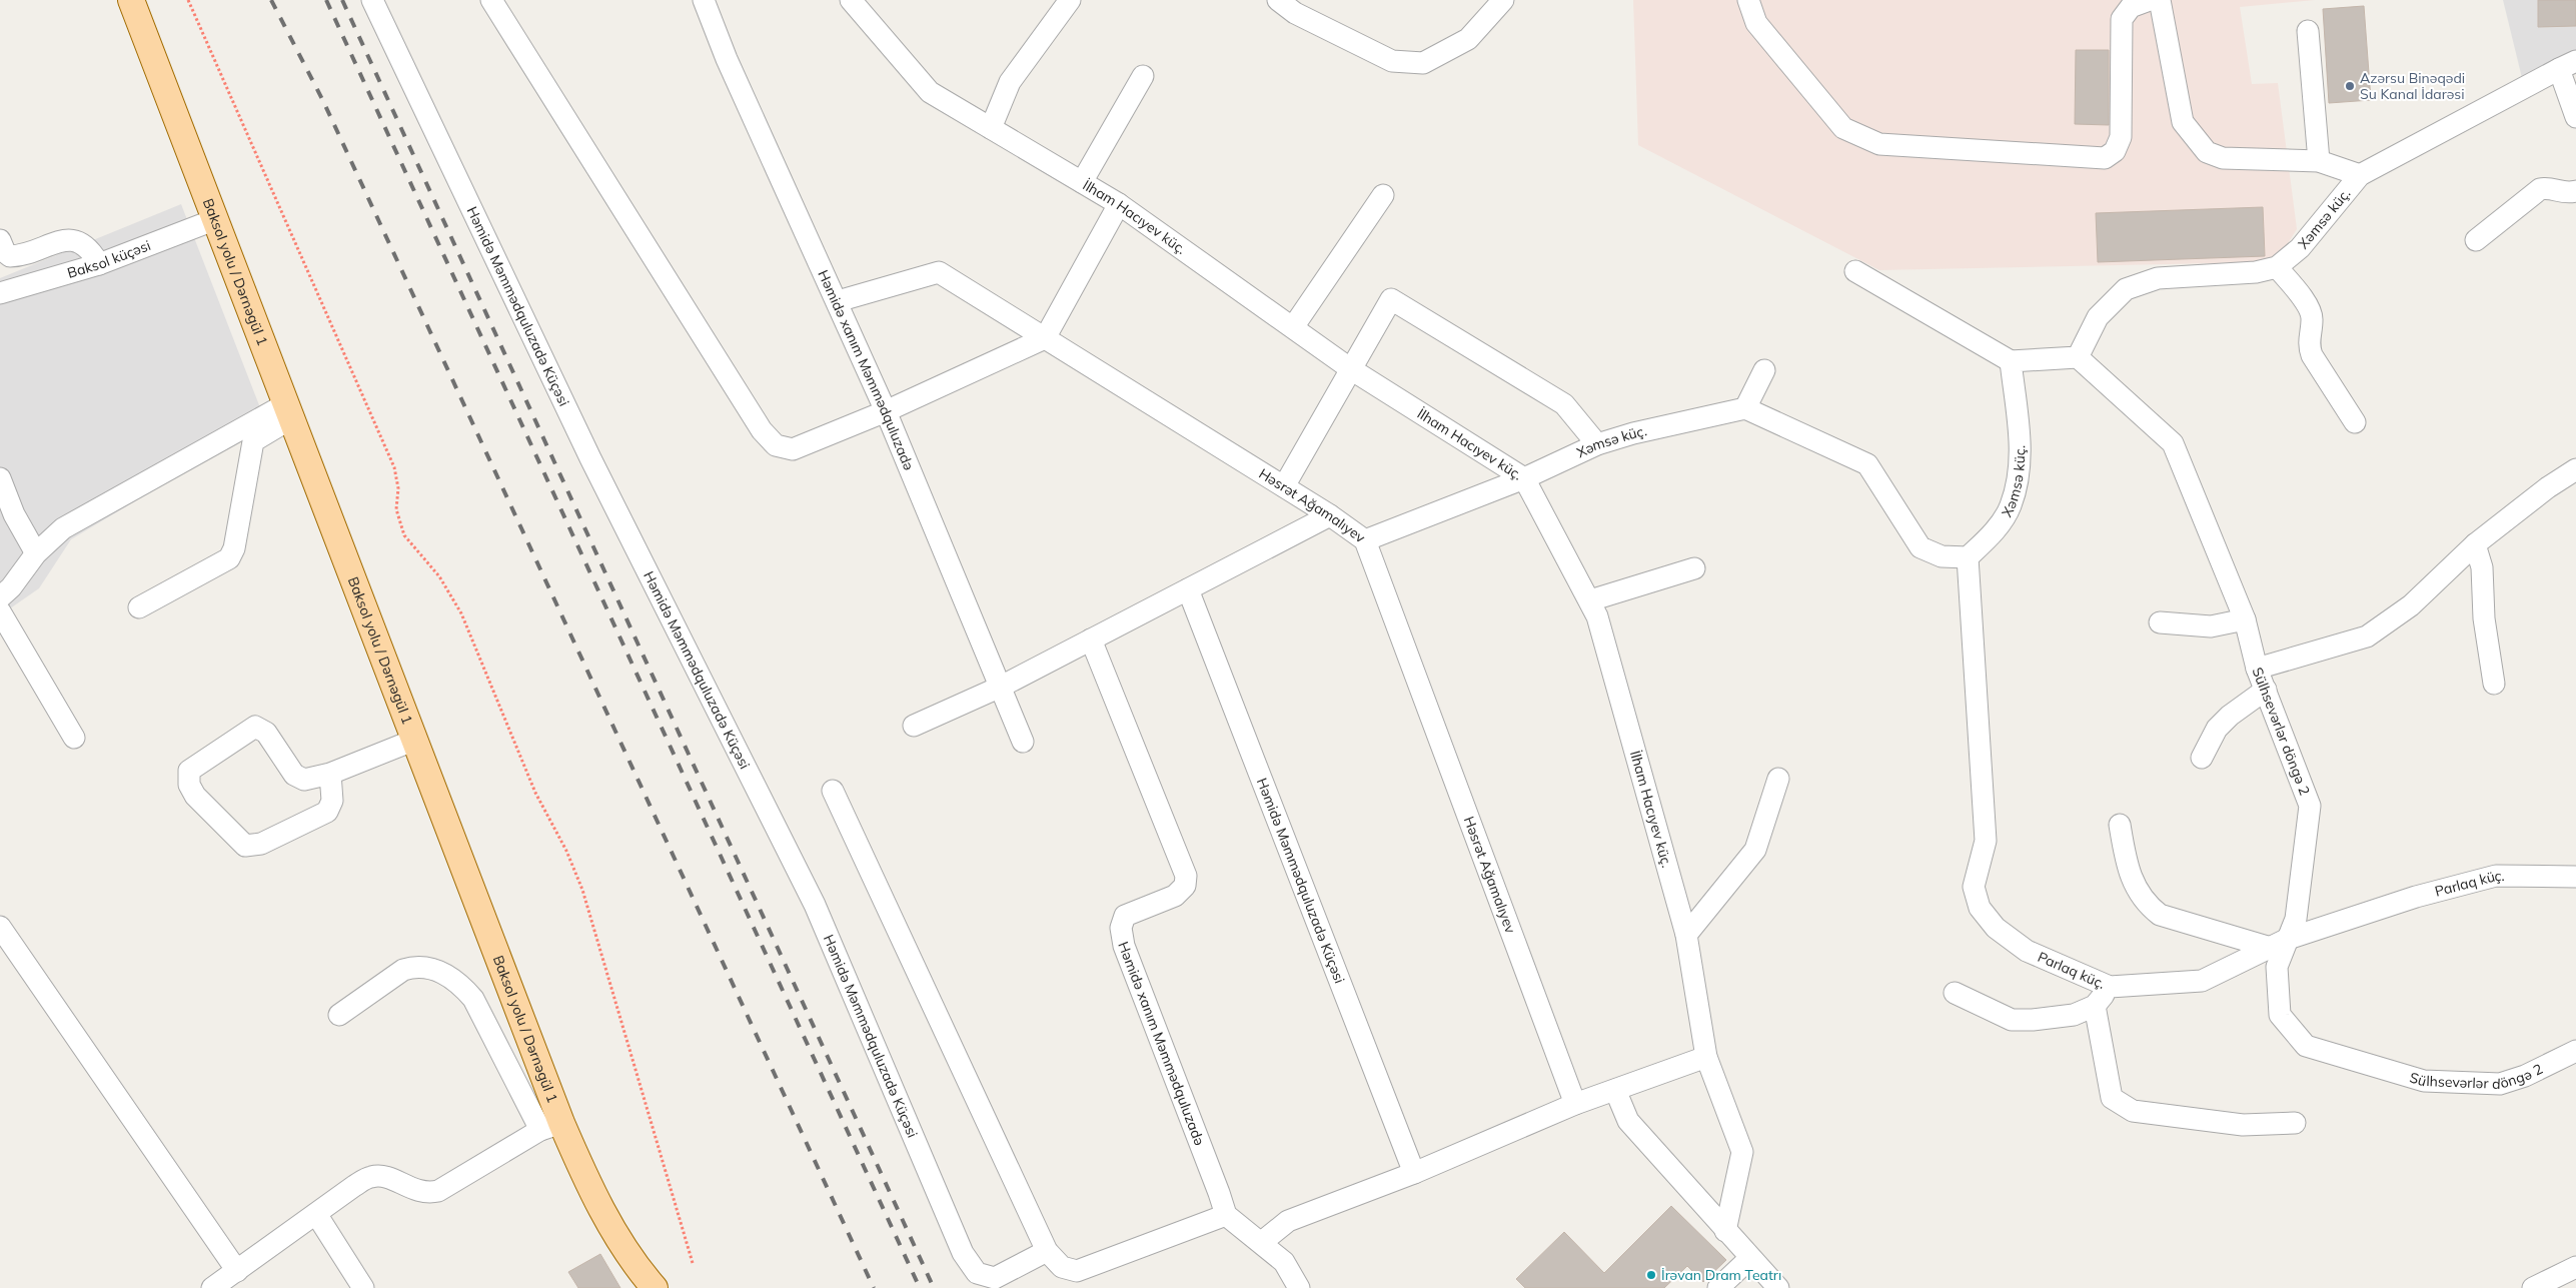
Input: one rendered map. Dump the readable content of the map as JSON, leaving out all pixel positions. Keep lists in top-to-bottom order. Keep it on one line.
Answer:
{"streets":{"main road":["Baksol yolu / Dərnəgül 1"],"street":["İlham Hacıyev küç.","Xəmsə küç.","Baksol küçəsi","Həmidə Məmmədquluzadə Küçəsi","Həmidə xanım Məmmədquluzadə","Həsrət Ağamalıyev","Sülhsevərlər döngə 2","Parlaq küç."]},"crossings":[["İlham Hacıyev küç.","Xəmsə küç."],["Xəmsə küç.","Həsrət Ağamalıyev"],["Xəmsə küç.","Sülhsevərlər döngə 2"],["Xəmsə küç.","Parlaq küç."],["Baksol küçəsi","Baksol yolu / Dərnəgül 1"],["Həmidə xanım Məmmədquluzadə","Həsrət Ağamalıyev"],["Sülhsevərlər döngə 2","Parlaq küç."]],"places":["Azərsu Binəqədi Su Kanal İdarəsi","İrəvan Dram Teatrı"]}
